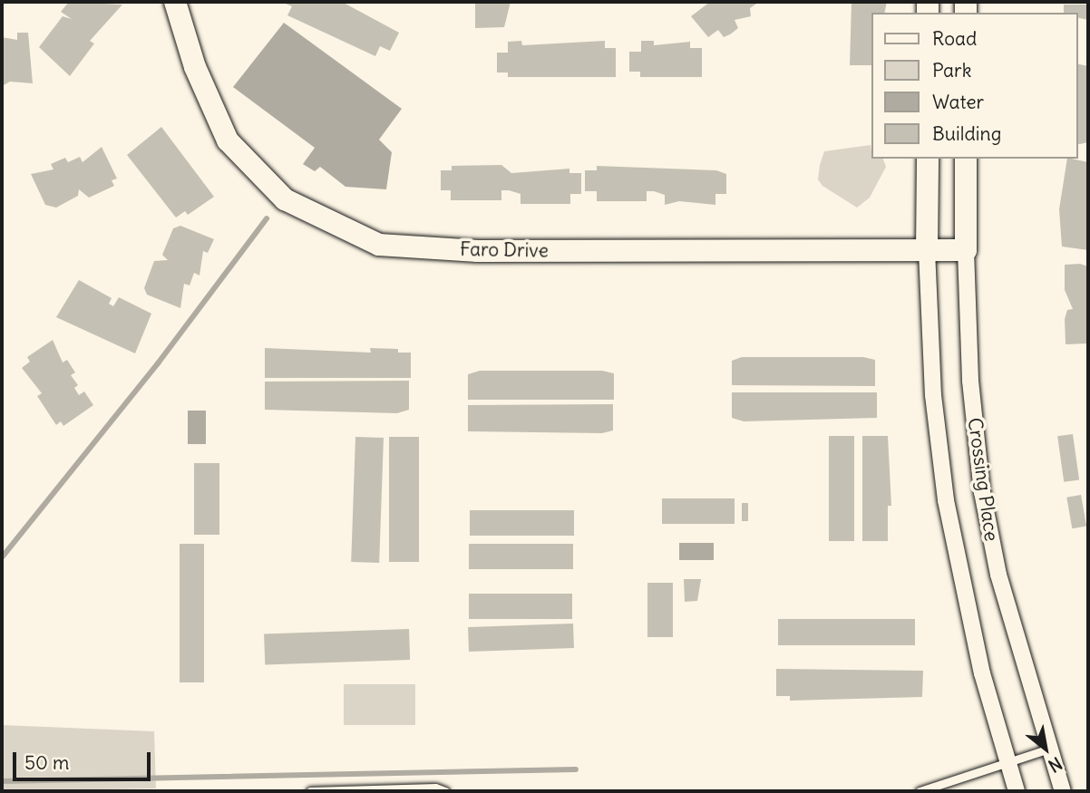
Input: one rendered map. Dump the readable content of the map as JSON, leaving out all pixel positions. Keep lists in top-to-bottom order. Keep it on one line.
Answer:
{"streets":{"street":["Faro Drive","Crossing Place"]},"crossings":[["Faro Drive","Crossing Place"]],"legend":["Road","Park","Water","Building"],"scale_bar":"50 m","north":"bottom right"}
